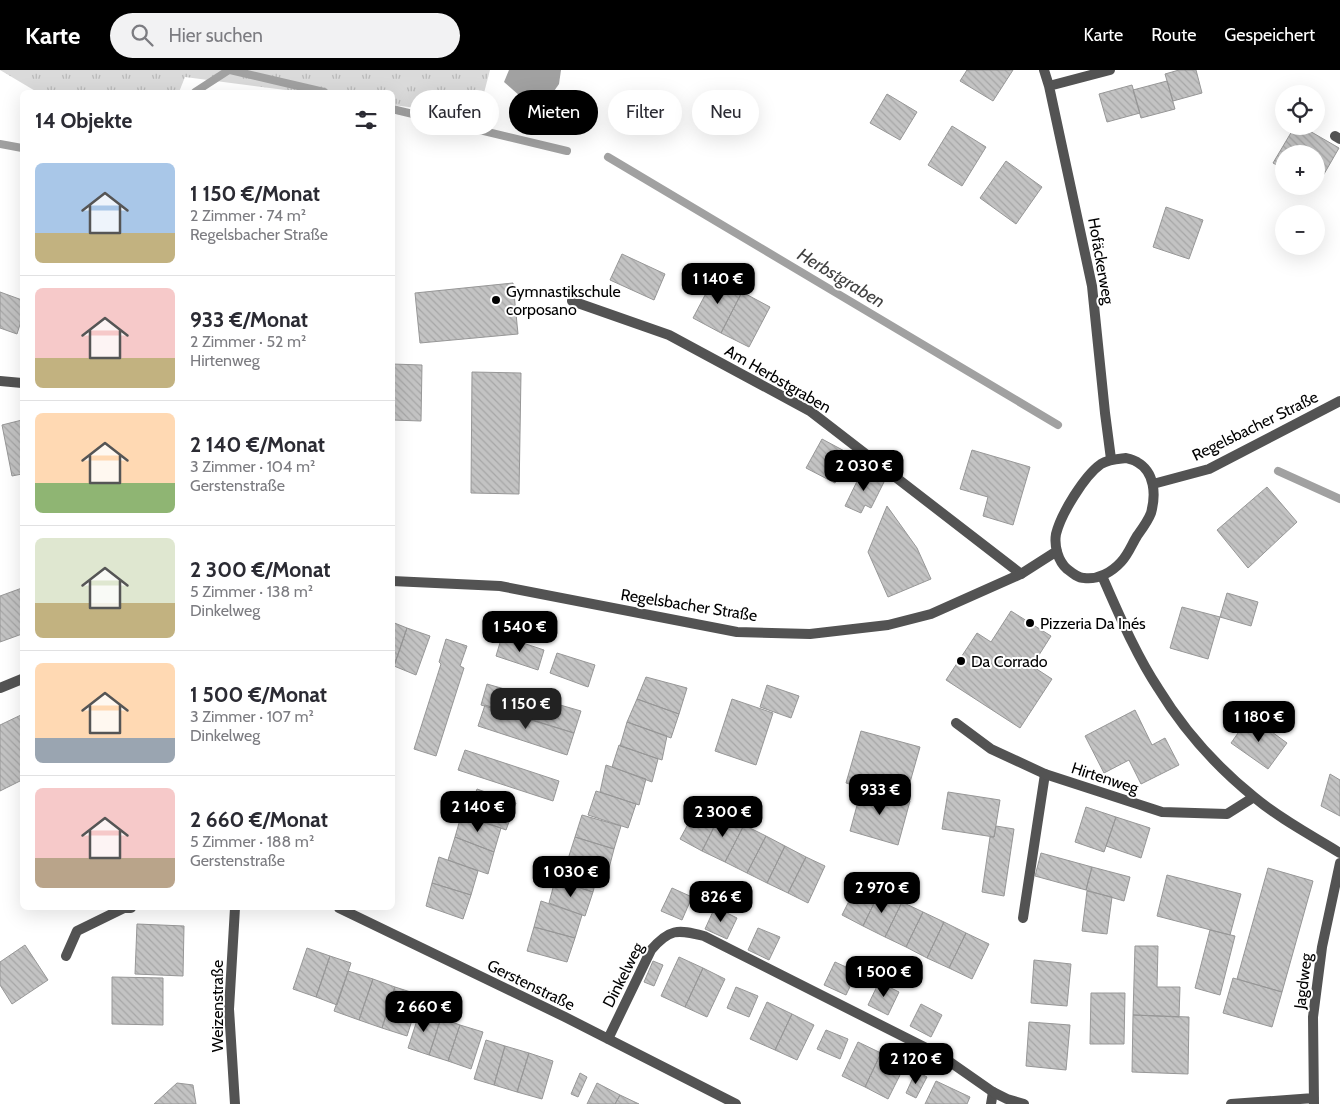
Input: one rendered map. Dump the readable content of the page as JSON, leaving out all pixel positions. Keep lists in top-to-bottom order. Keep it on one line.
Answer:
{"streets":{"street":["Hofäckerweg","Am Herbstgraben","Regelsbacher Straße","Hirtenweg","Dinkelweg","Jagdweg","Gerstenstraße","Weizenstraße"]},"crossings":[["Hofäckerweg","Regelsbacher Straße"],["Am Herbstgraben","Regelsbacher Straße"],["Dinkelweg","Gerstenstraße"]],"water":["Herbstgraben"],"places":["Gymnastikschule corposano","Pizzeria Da Inés","Da Corrado"],"page":{"header":"Karte","search":"Hier suchen","nav":["Karte","Route","Gespeichert"],"map_buttons":["+","−"],"chip":["Kaufen","Mieten","Filter","Neu"],"heading":"14 Objekte","list":[{"name":"1 150 €/Monat","note":"2 Zimmer · 74 m² · Regelsbacher Straße"},{"name":"933 €/Monat","note":"2 Zimmer · 52 m² · Hirtenweg"},{"name":"2 140 €/Monat","note":"3 Zimmer · 104 m² · Gerstenstraße"},{"name":"2 300 €/Monat","note":"5 Zimmer · 138 m² · Dinkelweg"},{"name":"1 500 €/Monat","note":"3 Zimmer · 107 m² · Dinkelweg"},{"name":"2 660 €/Monat","note":"5 Zimmer · 188 m² · Gerstenstraße"}],"price":["1 140 €","2 030 €","1 540 €","1 150 €","1 180 €","933 €","2 140 €","2 300 €","1 030 €","2 970 €","826 €","1 500 €","2 660 €","2 120 €"]}}
